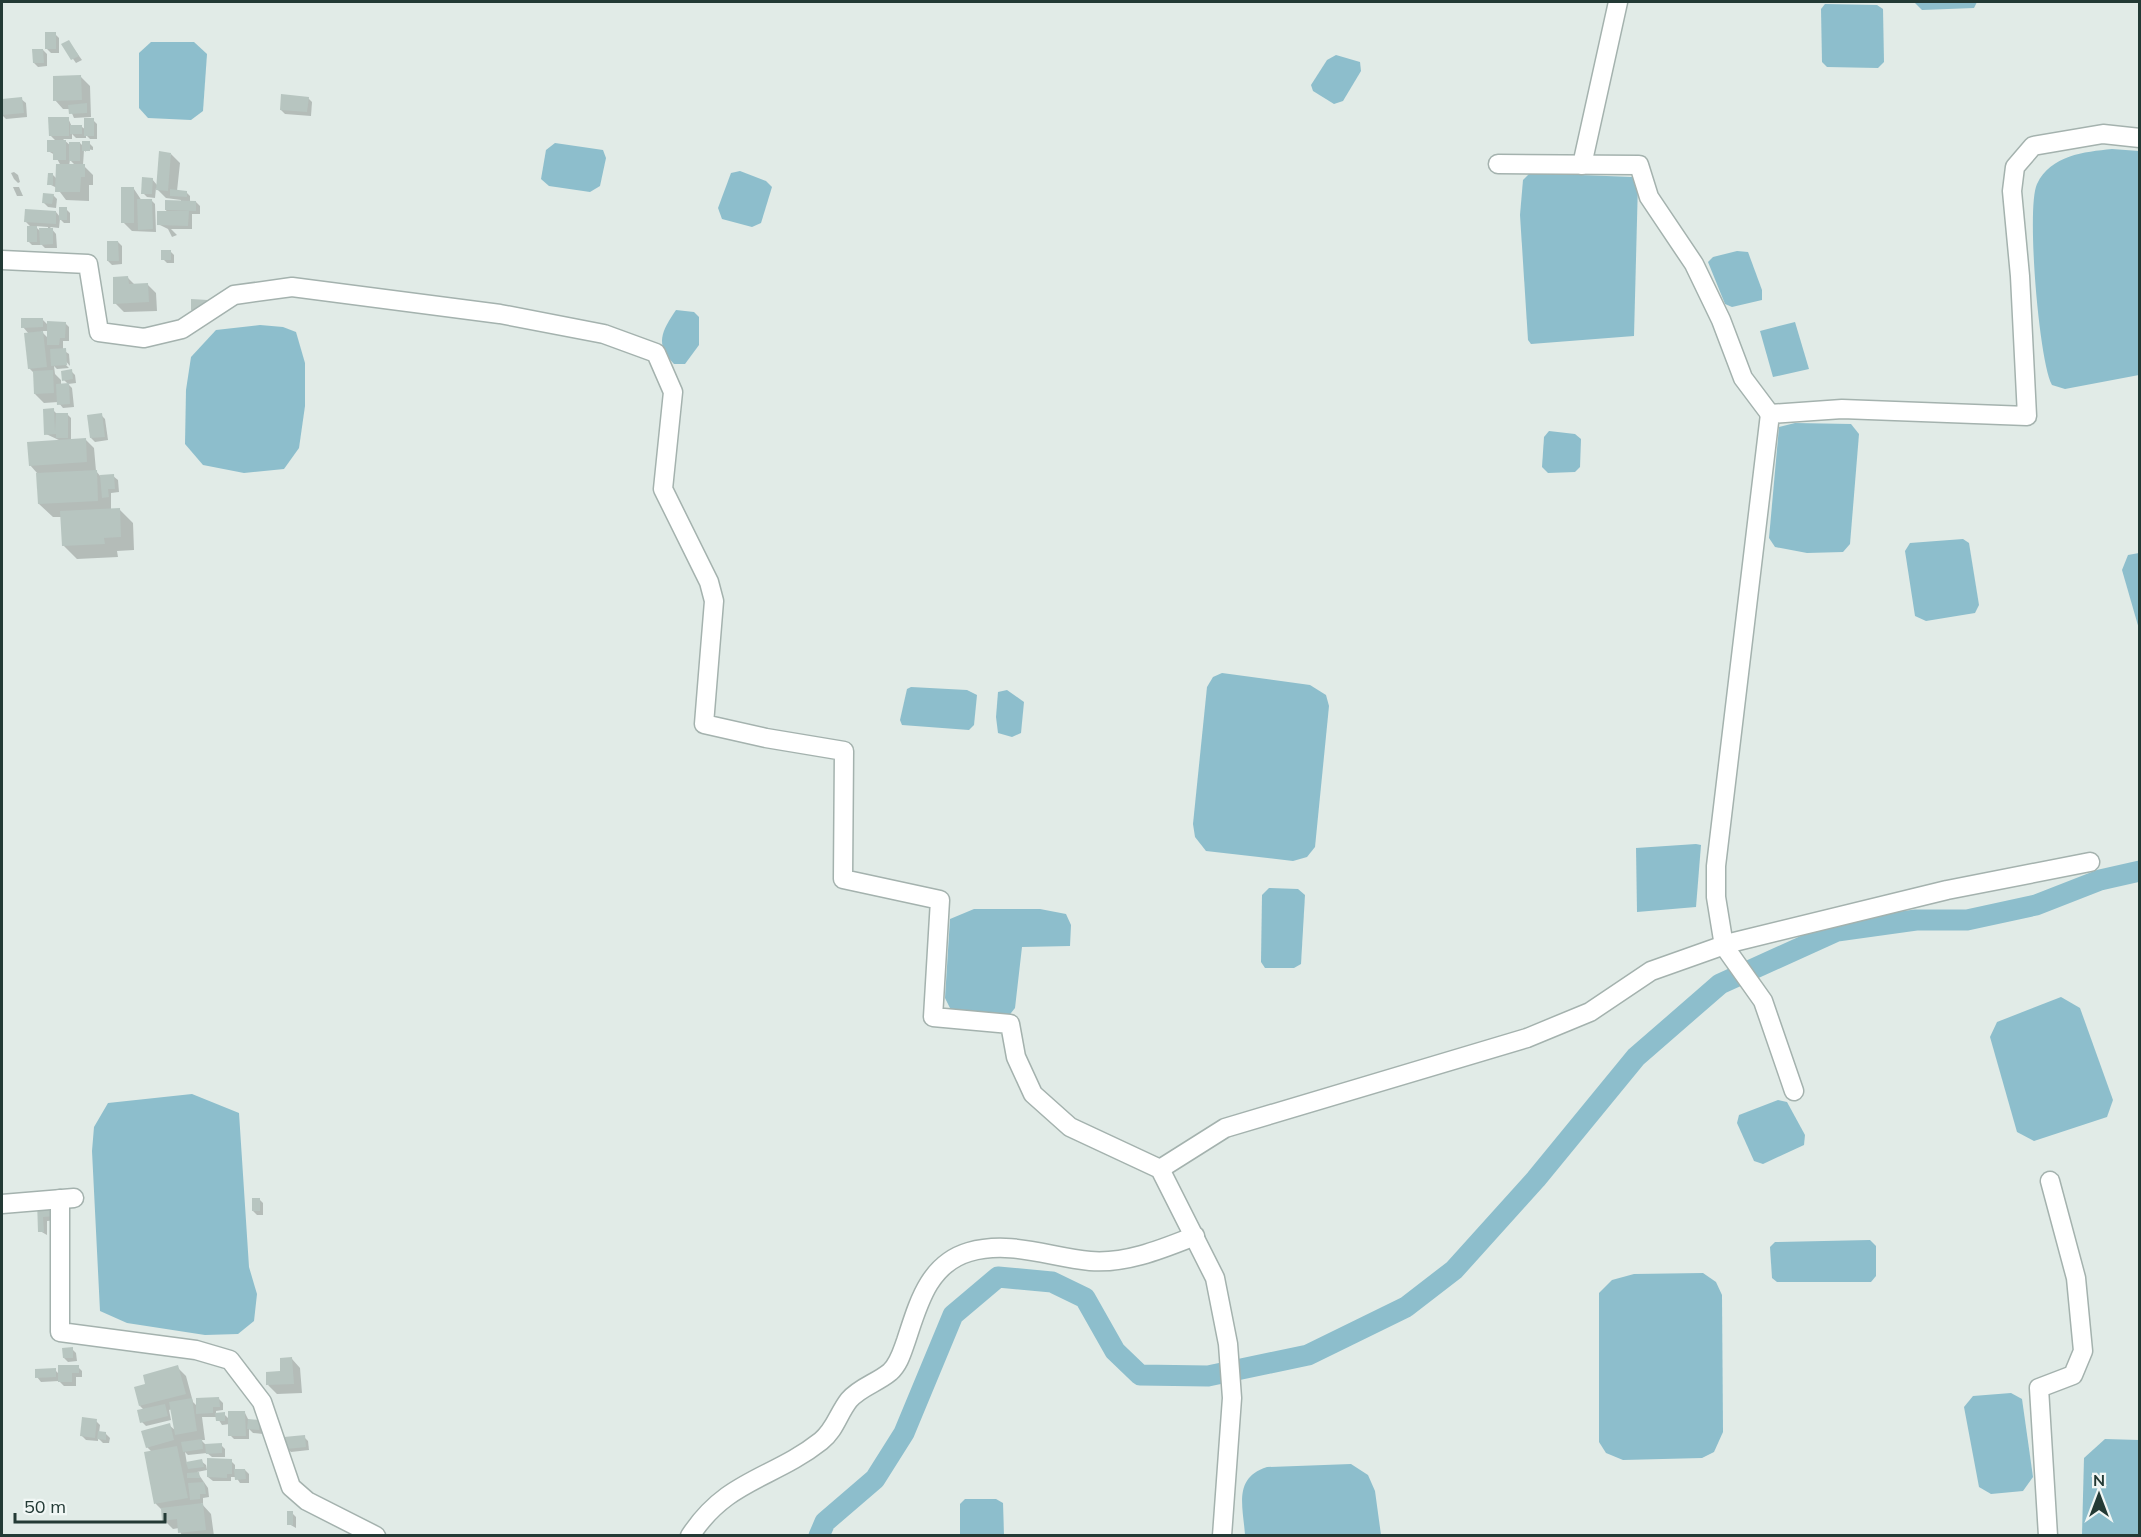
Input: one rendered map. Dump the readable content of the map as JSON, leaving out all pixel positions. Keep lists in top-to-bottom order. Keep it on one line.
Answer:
{"scale_bar":"50 m","north":"top"}
